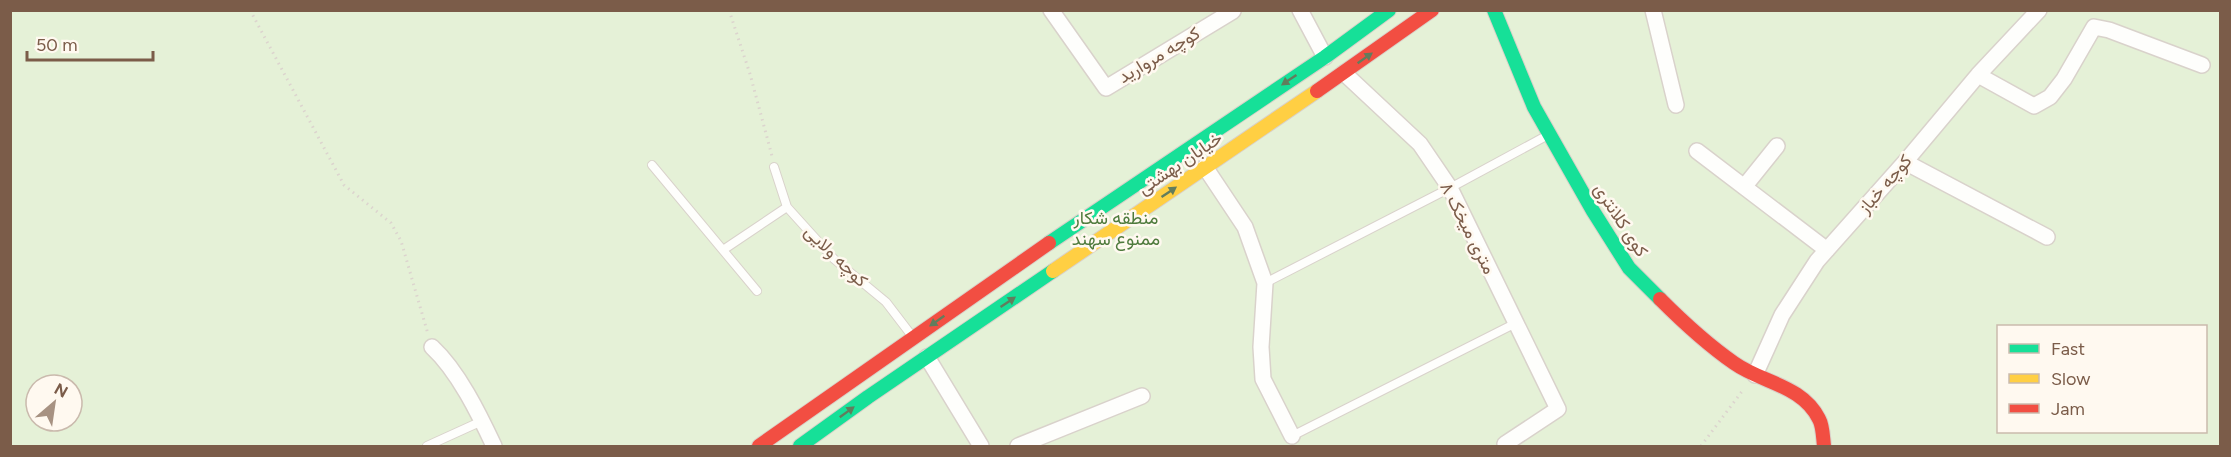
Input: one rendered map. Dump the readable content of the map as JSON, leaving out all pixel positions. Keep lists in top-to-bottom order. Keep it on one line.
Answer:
{"streets":{"main road":["خیابان بهشتی","کوی کلانتری"],"street":["کوچه مروارید","کوچه خباز","۸ متری میخک"],"lane":["کوچه ولایی"]},"crossings":[["خیابان بهشتی","۸ متری میخک"],["خیابان بهشتی","کوچه ولایی"],["کوچه خباز","کوی کلانتری"]],"parks":["منطقه شکار ممنوع سهند"],"legend":["Fast","Slow","Jam"],"scale_bar":"50 m","north":"top right"}
